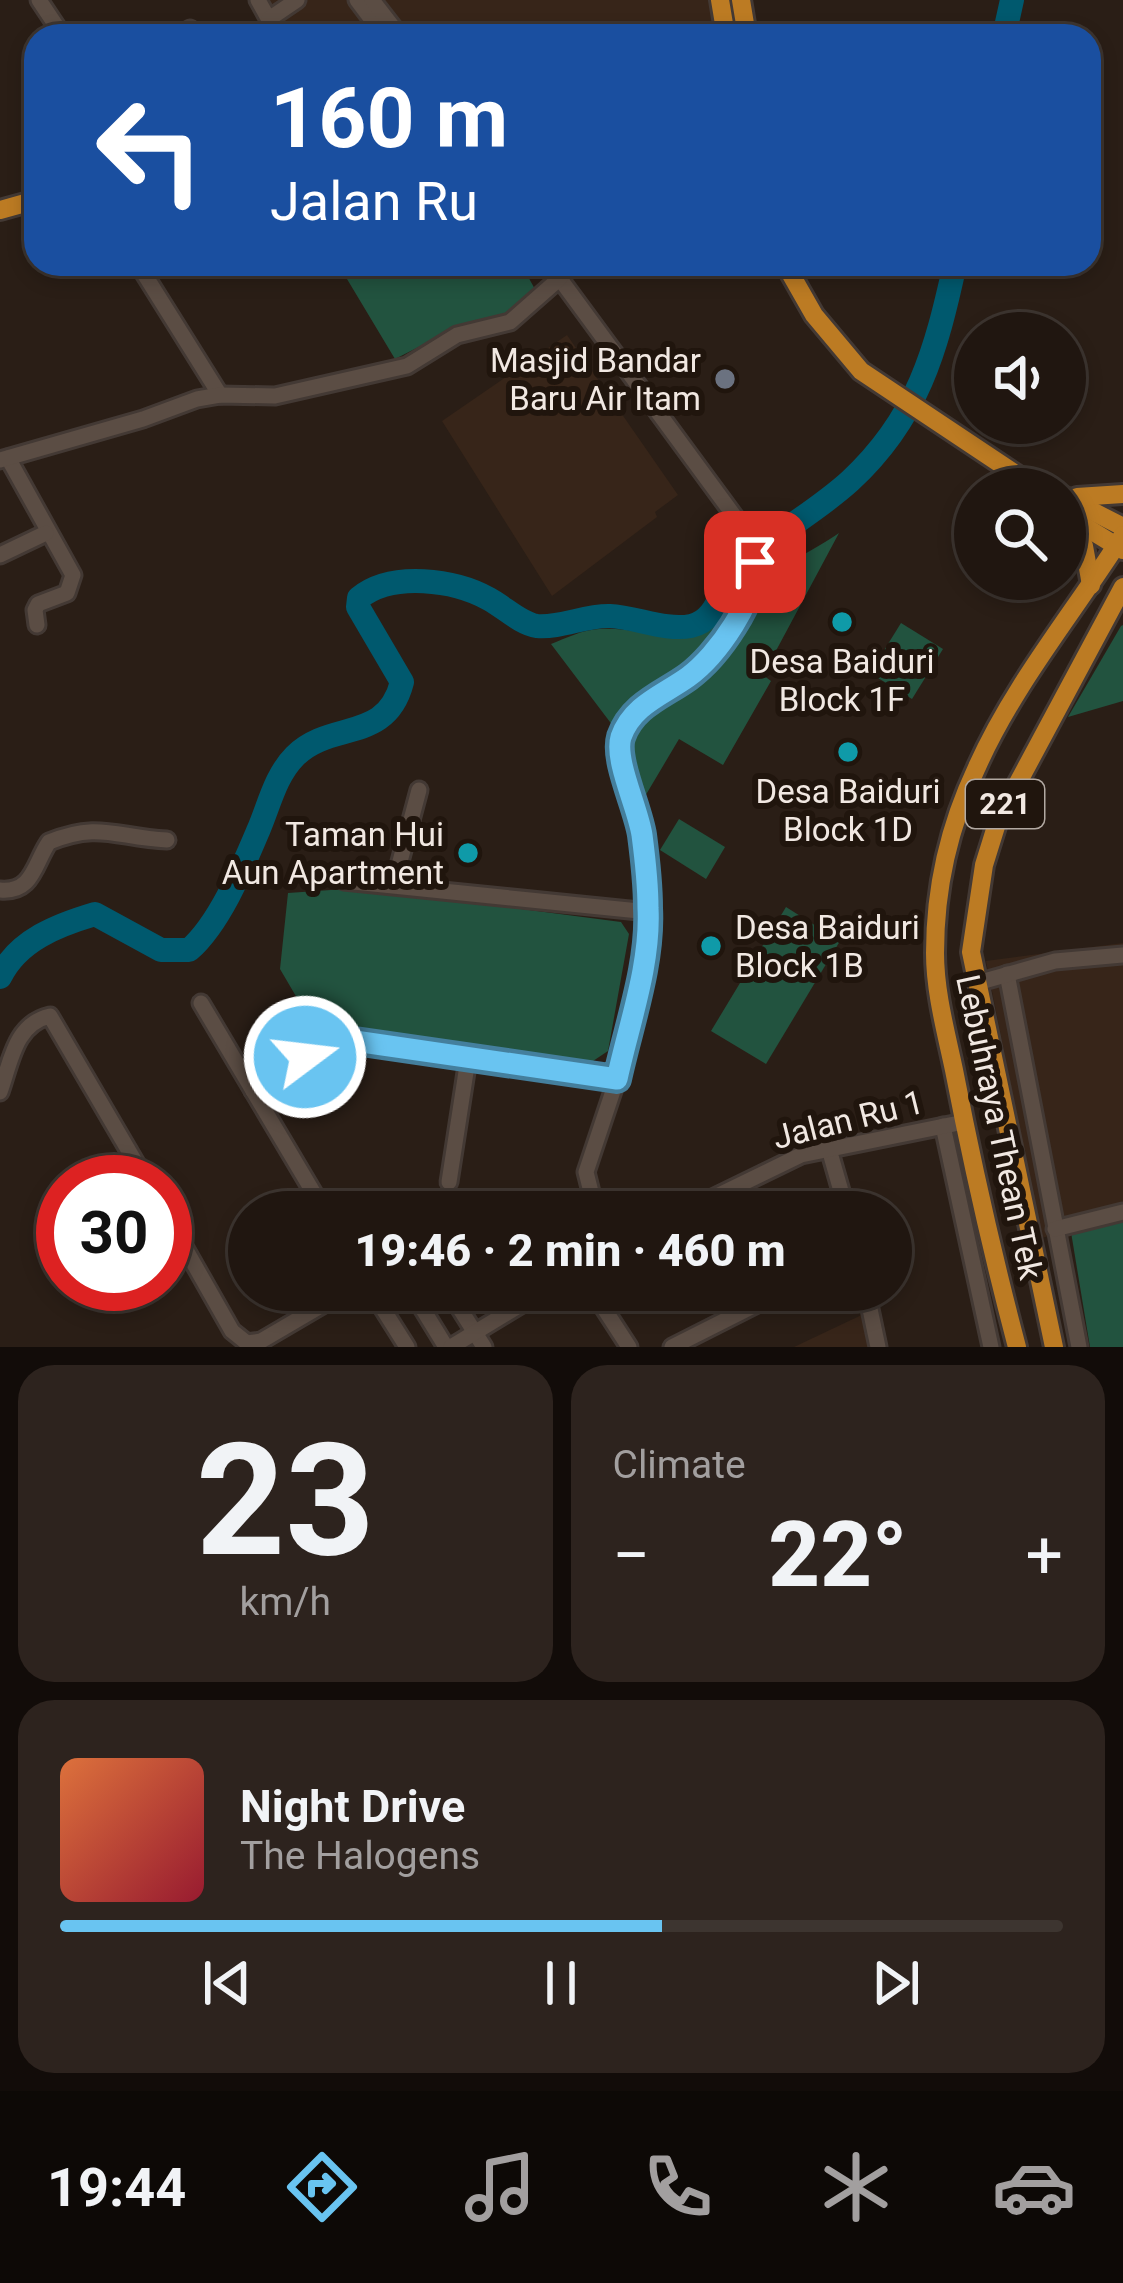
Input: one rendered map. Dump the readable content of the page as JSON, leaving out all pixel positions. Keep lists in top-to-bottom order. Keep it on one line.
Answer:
{"streets":{"main road":["221","Lebuhraya Thean Tek"],"street":["Jalan Ru 1"]},"crossings":[["Jalan Ru 1","Lebuhraya Thean Tek"]],"places":["Masjid Bandar Baru Air Itam","Desa Baiduri Block 1F","Desa Baiduri Block 1D","Taman Hui Aun Apartment","Desa Baiduri Block 1B"],"page":{"turn":["160 m","Jalan Ru"],"limit":"30","trip":"19:46 · 2 min · 460 m","tile":[["23","km/h"],"Climate"],"heat":["−","22°","+"],"song":["Night Drive","The Halogens"],"tabs":"19:44"}}
